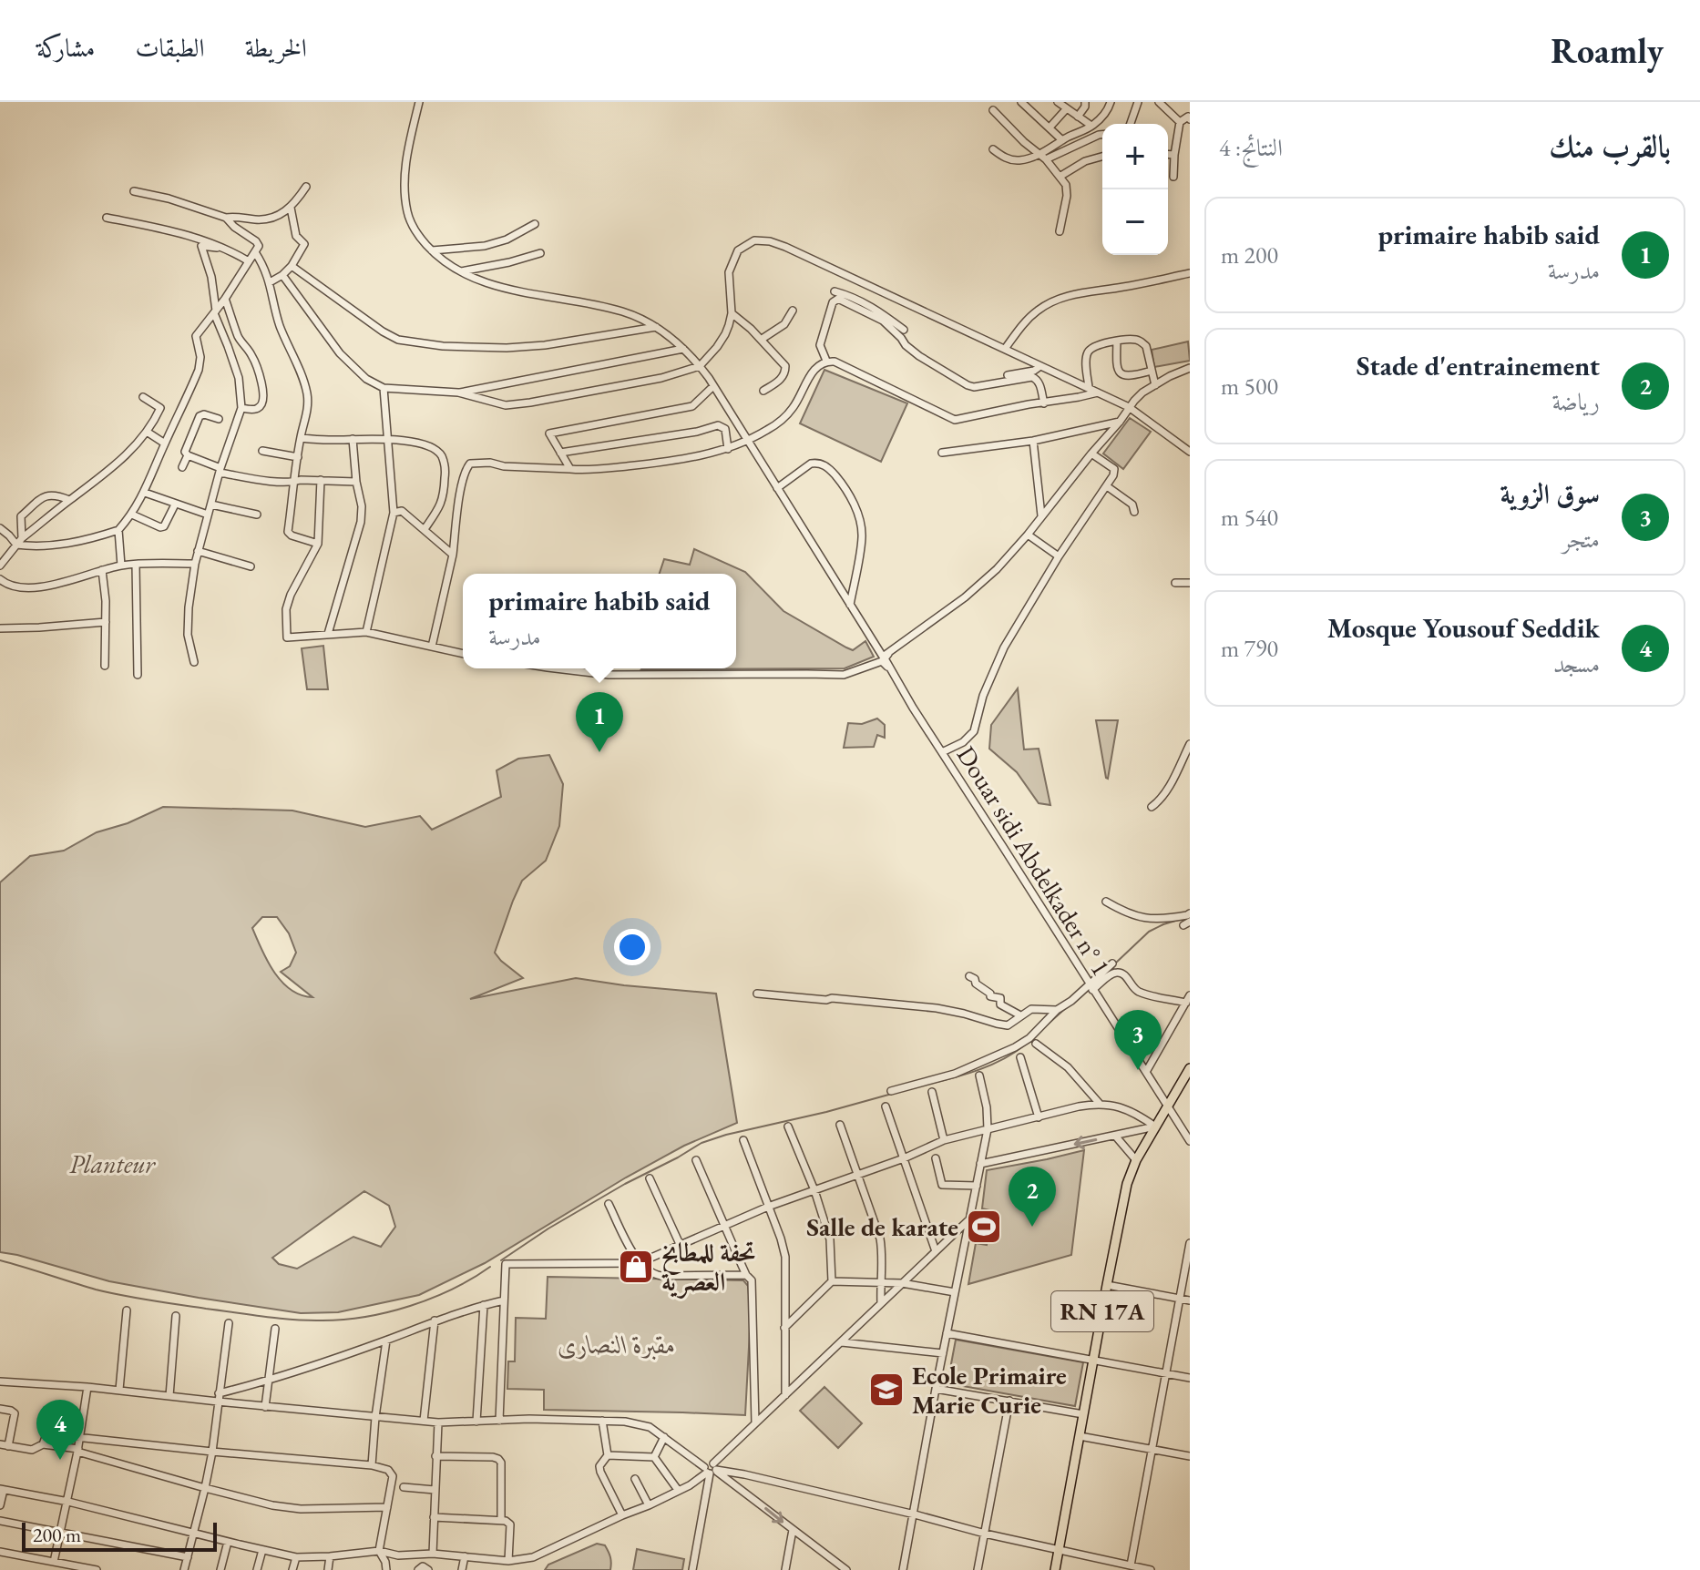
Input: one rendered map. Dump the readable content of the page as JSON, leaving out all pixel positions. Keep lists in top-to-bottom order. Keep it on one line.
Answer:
{"streets":{"main road":["RN 17A"],"street":["Douar sidi Abdelkader n° 1"]},"crossings":[["Douar sidi Abdelkader n° 1","RN 17A"]],"parks":["Planteur","مقبرة النصارى"],"places":{"sports":["Salle de karate"],"shop":["تحفة للمطابخ العصرية"],"school or university":["Ecole Primaire Marie Curie"]},"scale_bar":"200 m","page":{"header":"Roamly","nav":["الخريطة","الطبقات","مشاركة"],"heading":["بالقرب منك","النتائج: 4"],"map_buttons":["+","−"],"list":[{"mark":"1","name":"primaire habib said","note":"مدرسة","value":"200 m"},{"mark":"2","name":"Stade d'entrainement","note":"رياضة","value":"500 m"},{"mark":"3","name":"سوق الزوية","note":"متجر","value":"540 m"},{"mark":"4","name":"Mosque Yousouf Seddik","note":"مسجد","value":"790 m"}],"popup":["primaire habib said","مدرسة"],"pins":["1","3","2","4"],"scale":"200 m"}}
